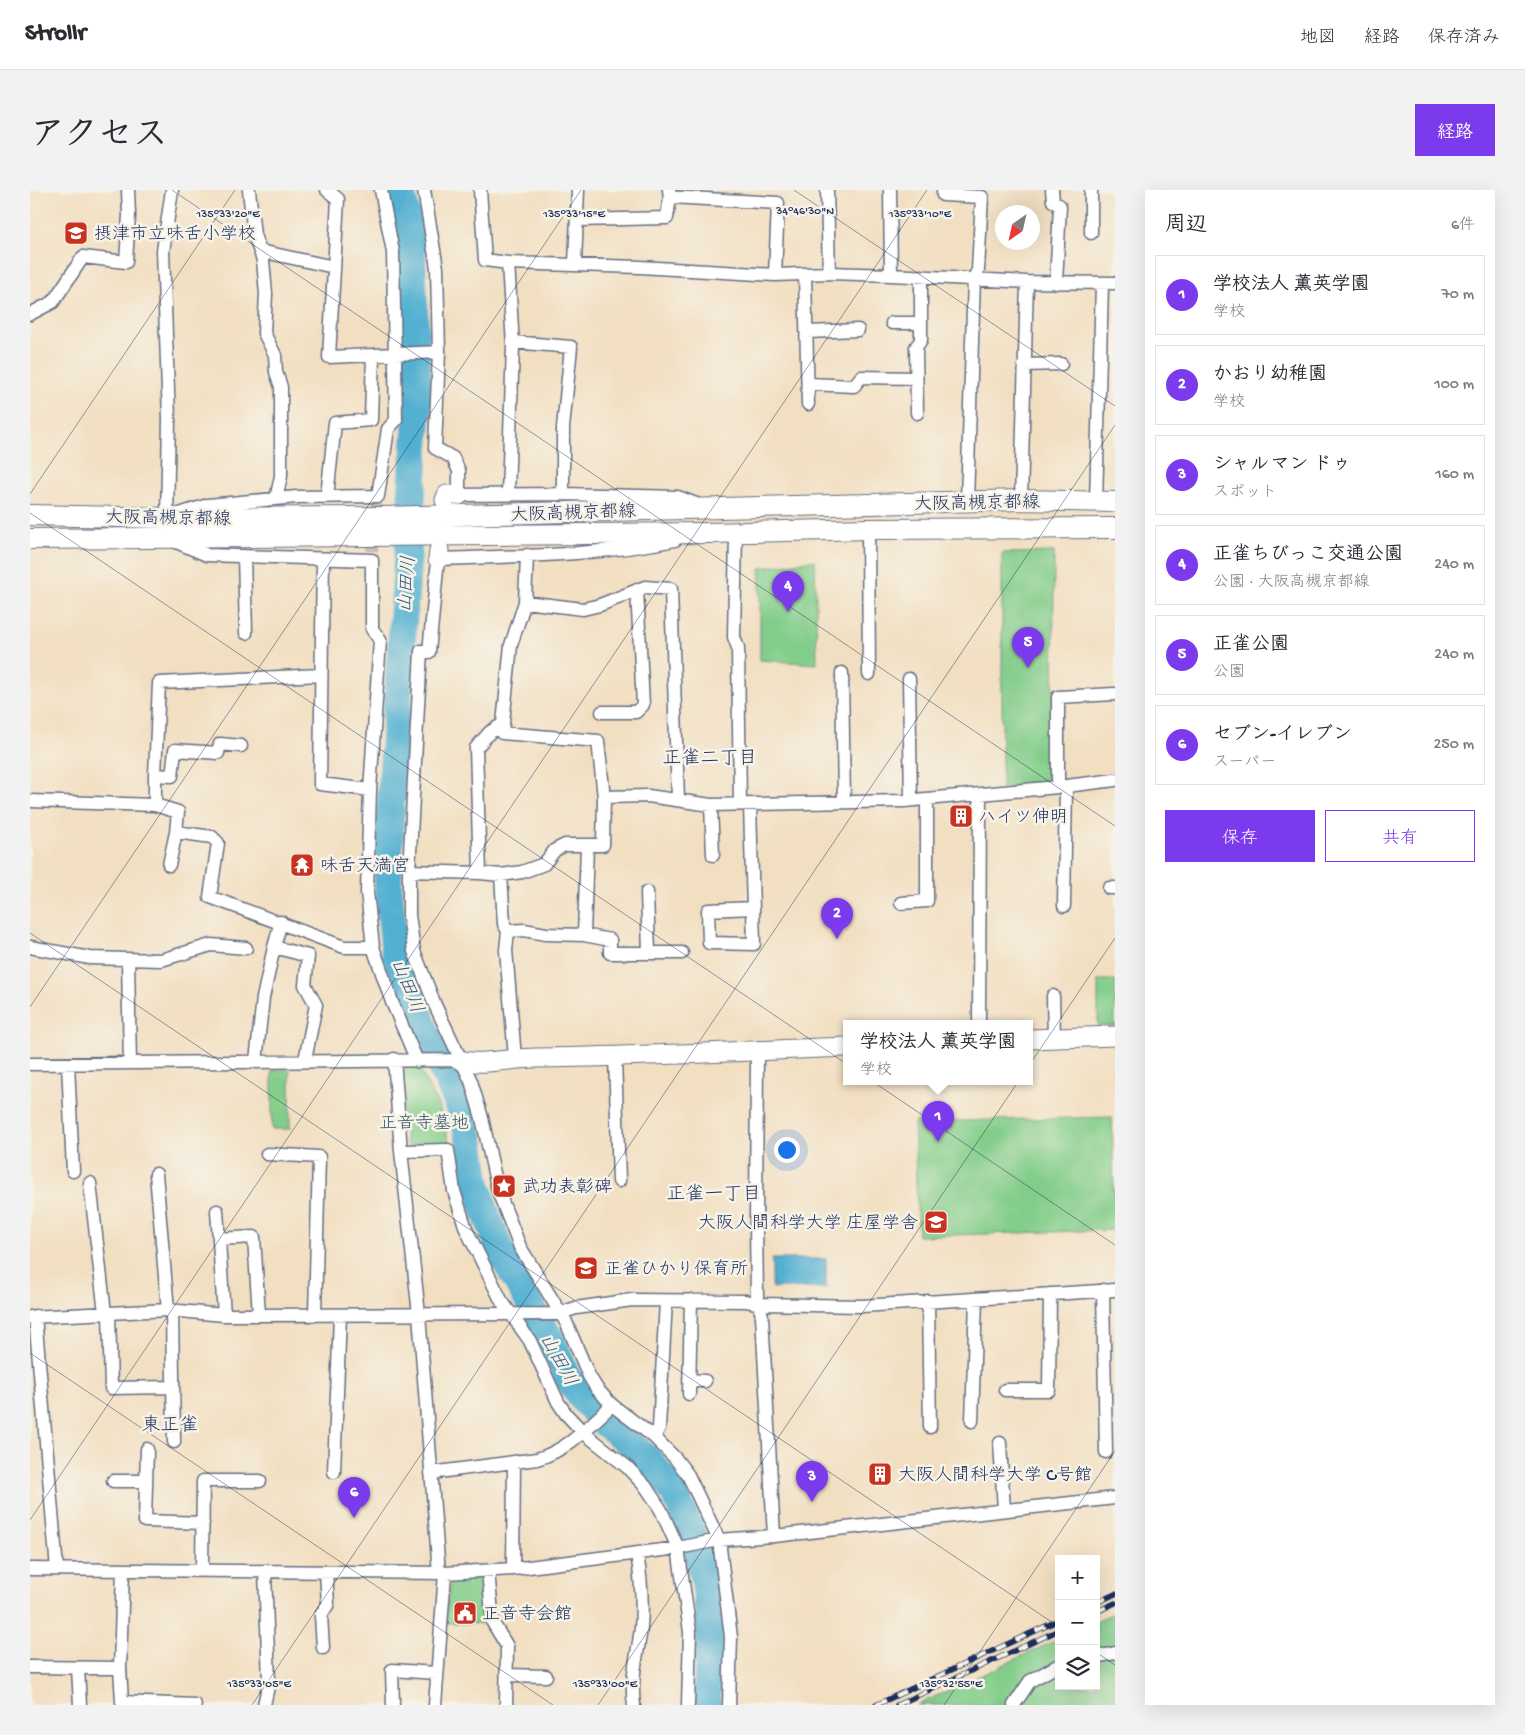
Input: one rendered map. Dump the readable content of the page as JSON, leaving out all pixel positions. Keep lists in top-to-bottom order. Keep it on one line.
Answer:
{"streets":{"main road":["大阪高槻京都線"]},"districts":["正雀二丁目","正雀一丁目","東正雀"],"water":["山田川"],"parks":["正音寺墓地"],"places":{"school or university":["摂津市立味舌小学校","大阪人間科学大学 庄屋学舎","正雀ひかり保育所"],"building":["ハイツ伸明","大阪人間科学大学 C号館"],"temple":["味舌天満宮"],"place":["武功表彰碑"],"public building":["正音寺会館"]},"north":"bottom left","page":{"header":"Strollr","nav":["地図","経路","保存済み"],"title":"アクセス","buttons":["経路",["保存","共有"]],"heading":["周辺","6件"],"list":[{"mark":"1","name":"学校法人 薫英学園","note":"学校","value":"70 m"},{"mark":"2","name":"かおり幼稚園","note":"学校","value":"100 m"},{"mark":"3","name":"シャルマン ドゥ","note":"スポット","value":"160 m"},{"mark":"4","name":"正雀ちびっこ交通公園","note":"公園 · 大阪高槻京都線","value":"240 m"},{"mark":"5","name":"正雀公園","note":"公園","value":"240 m"},{"mark":"6","name":"セブン-イレブン","note":"スーパー","value":"250 m"}],"pins":["4","5","2","1","3","6"],"popup":["学校法人 薫英学園","学校"],"map_buttons":["+","−"]},"coordinates":["34°46'30\"N","135°33'20\"E","135°33'15\"E","135°33'10\"E","135°33'05\"E","135°33'00\"E","135°32'55\"E"]}
